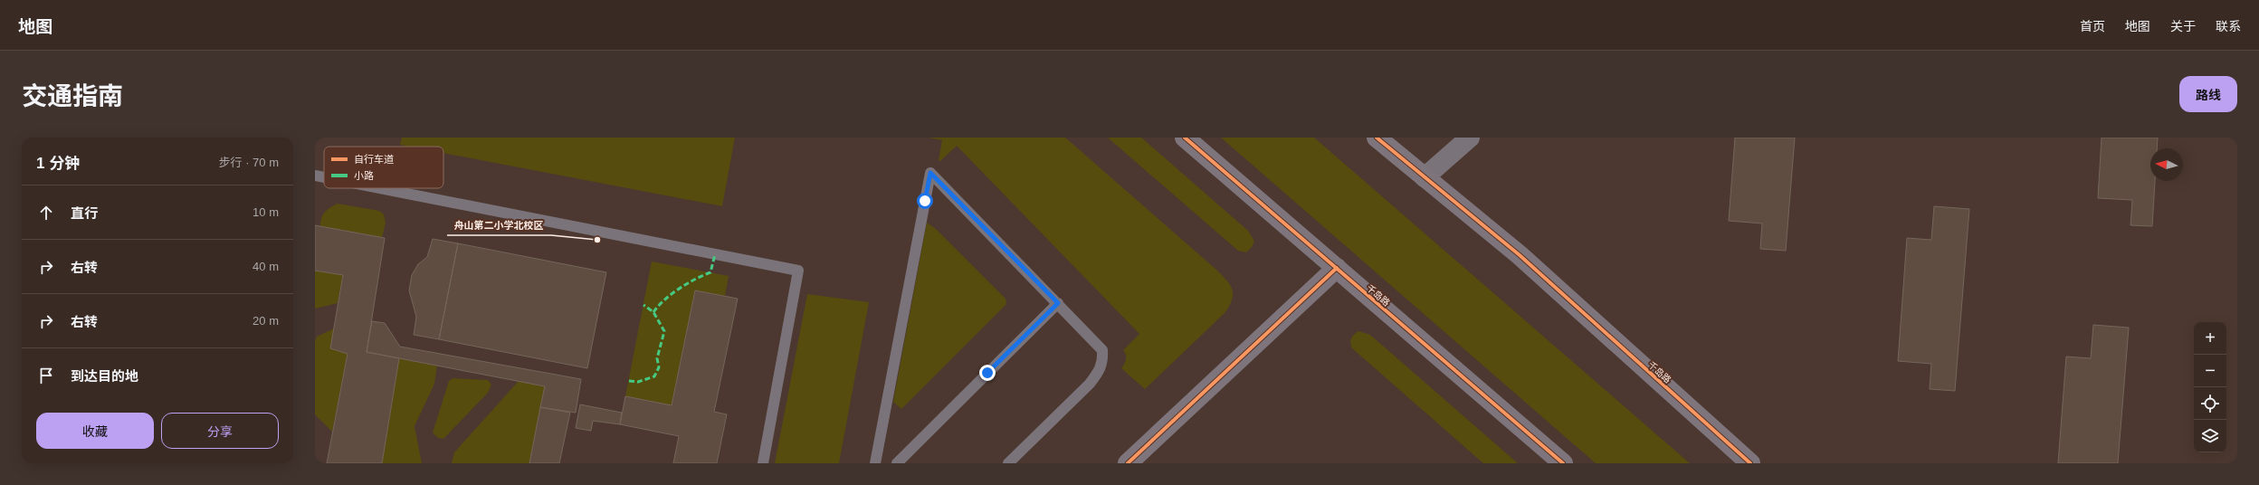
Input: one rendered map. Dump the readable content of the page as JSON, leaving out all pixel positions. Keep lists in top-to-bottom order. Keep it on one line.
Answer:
{"streets":{"street":["千岛路"]},"places":["舟山第二小学北校区"],"legend":["自行车道","小路"],"north":"left","page":{"header":"地图","nav":["首页","地图","关于","联系"],"title":"交通指南","buttons":["路线",["收藏","分享"]],"heading":["1 分钟","步行 · 70 m"],"list":[["直行","10 m"],["右转","40 m"],["右转","20 m"],"到达目的地"],"map_buttons":["+","−"]}}
